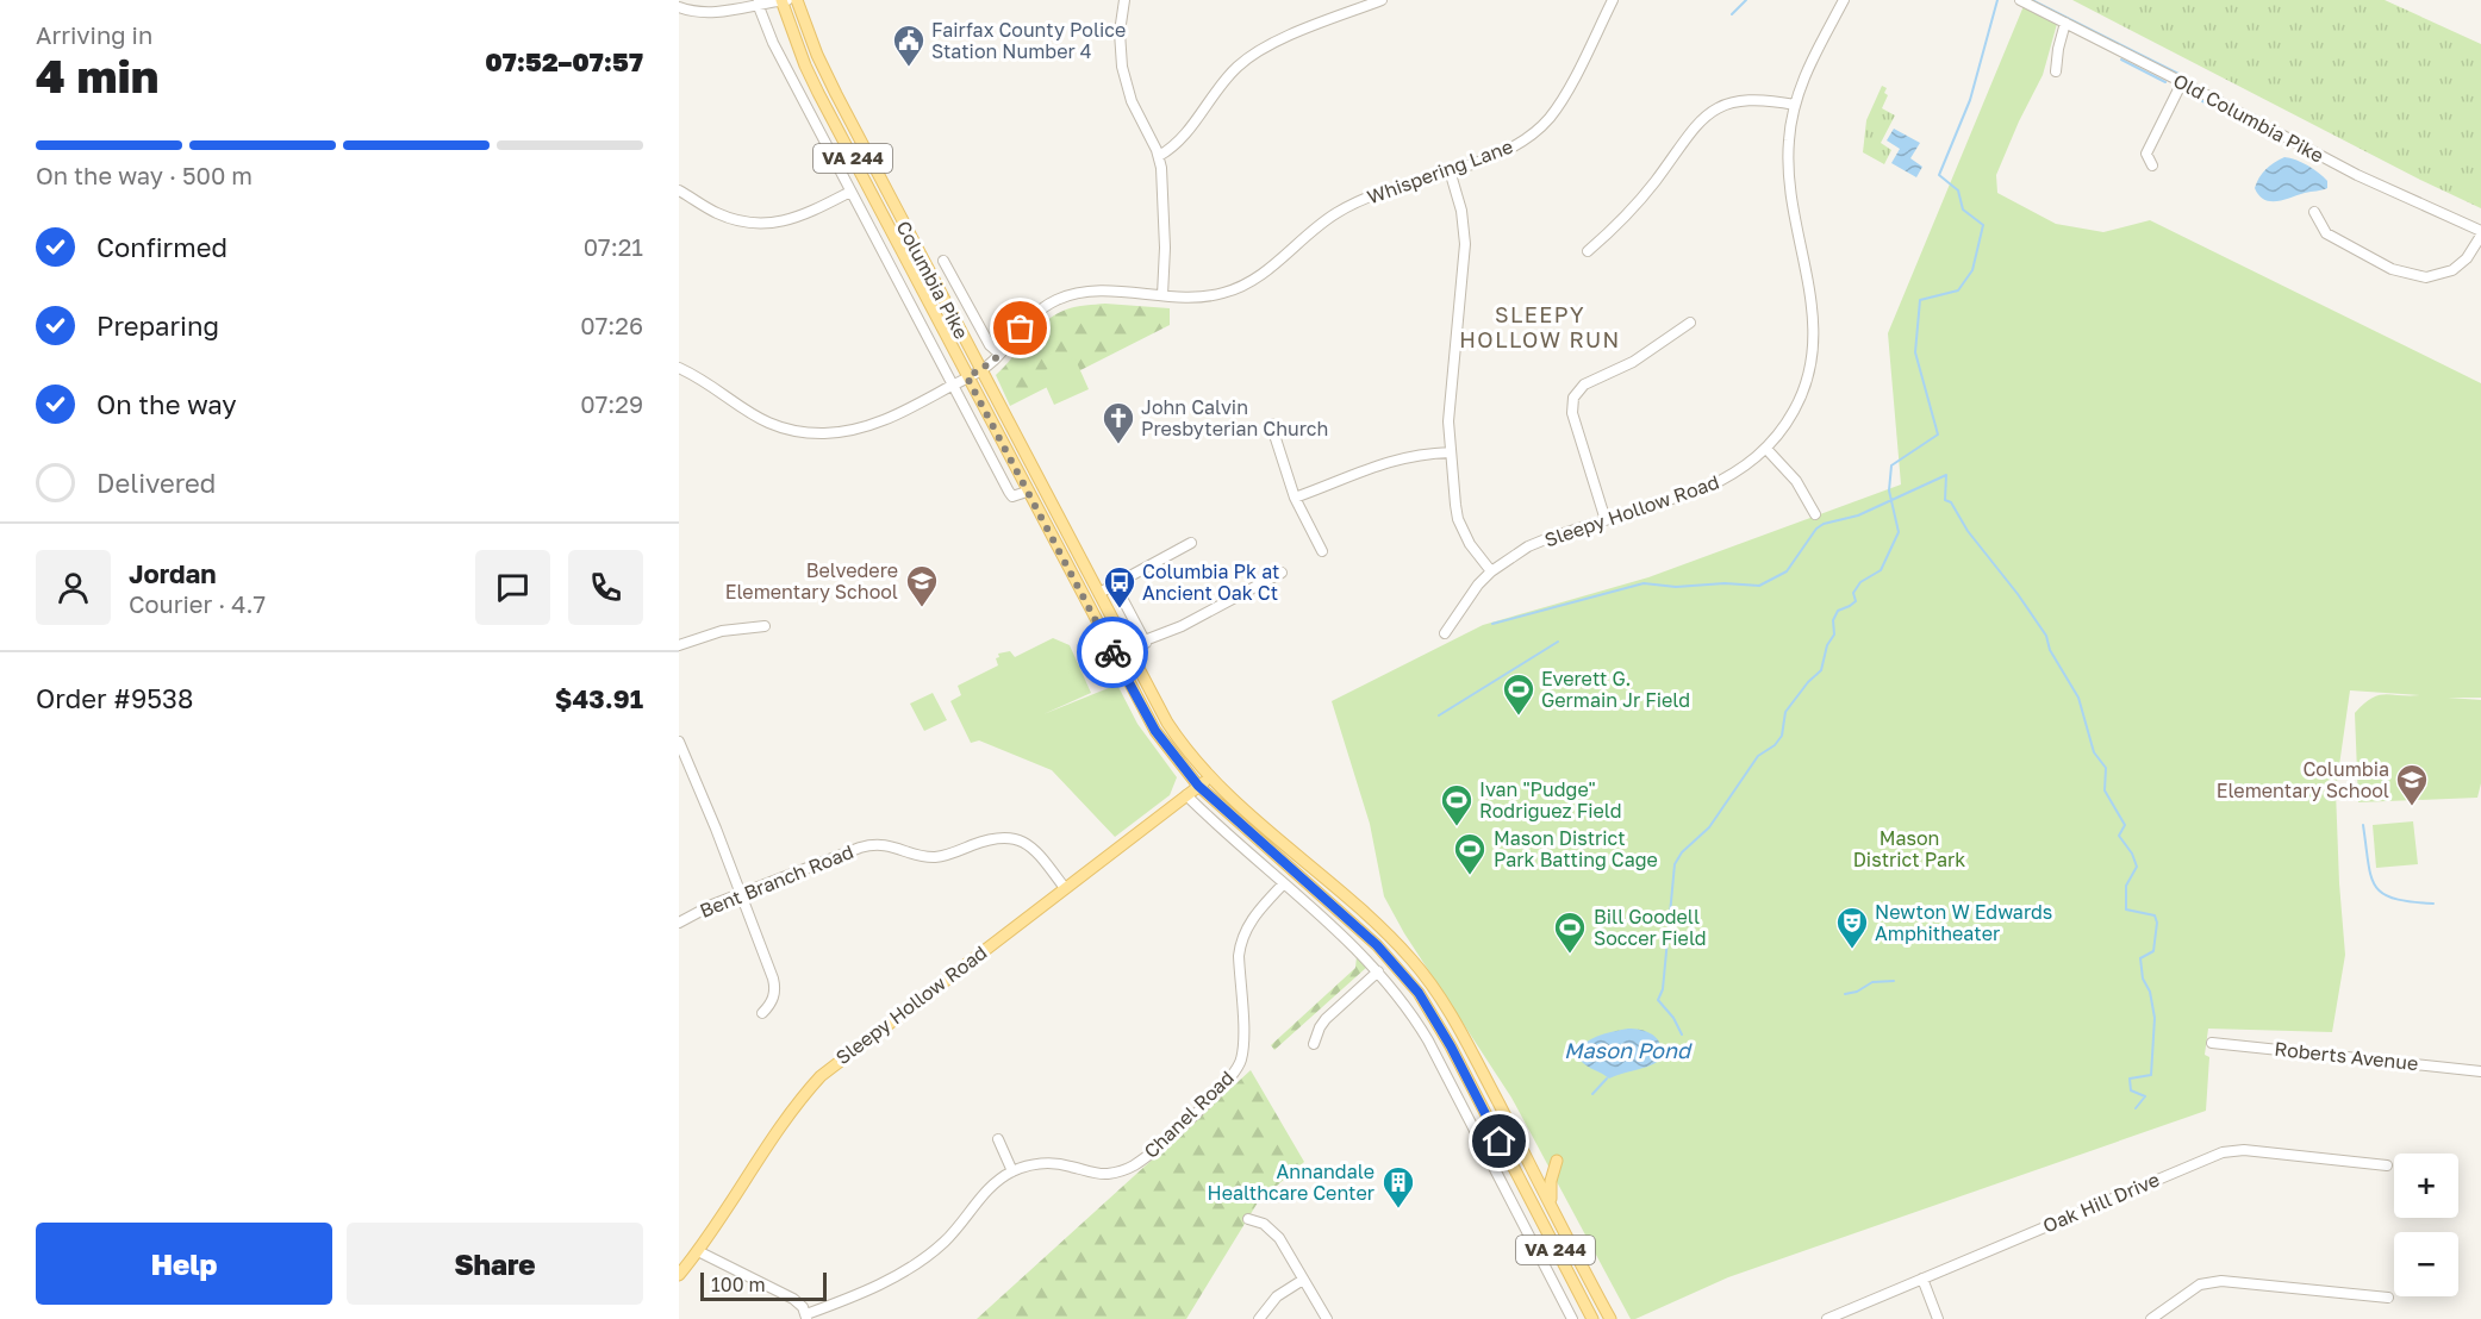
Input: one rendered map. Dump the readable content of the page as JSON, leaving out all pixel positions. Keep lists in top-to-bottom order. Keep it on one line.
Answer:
{"streets":{"main road":["VA 244","Columbia Pike","Sleepy Hollow Road"],"street":["Old Columbia Pike","Whispering Lane","Bent Branch Road","Roberts Avenue","Chanel Road","Oak Hill Drive"]},"crossings":[["Whispering Lane","Columbia Pike"],["Columbia Pike","Sleepy Hollow Road"],["Sleepy Hollow Road","Bent Branch Road"]],"districts":["SLEEPY HOLLOW RUN"],"water":["Mason Pond"],"parks":["Mason District Park"],"places":{"public building":["Fairfax County Police Station Number 4"],"church":["John Calvin Presbyterian Church"],"school or university":["Belvedere Elementary School","Columbia Elementary School"],"bus stop":["Columbia Pk at Ancient Oak Ct"],"sports":["Everett G. Germain Jr Field","Ivan \"Pudge\" Rodriguez Field","Mason District Park Batting Cage","Bill Goodell Soccer Field"],"theatre":["Newton W Edwards Amphitheater"],"building":["Annandale Healthcare Center"]},"scale_bar":"100 m","page":{"heading":["4 min","Arriving in","07:52–07:57"],"panel":["Jordan","Courier · 4.7","Order #9538","$43.91"],"bar":"On the way · 500 m","list":[["Confirmed","07:21"],["Preparing","07:26"],["On the way","07:29"],"Delivered"],"map_buttons":["+","−"],"buttons":["Help","Share"],"scale":"100 m"}}
